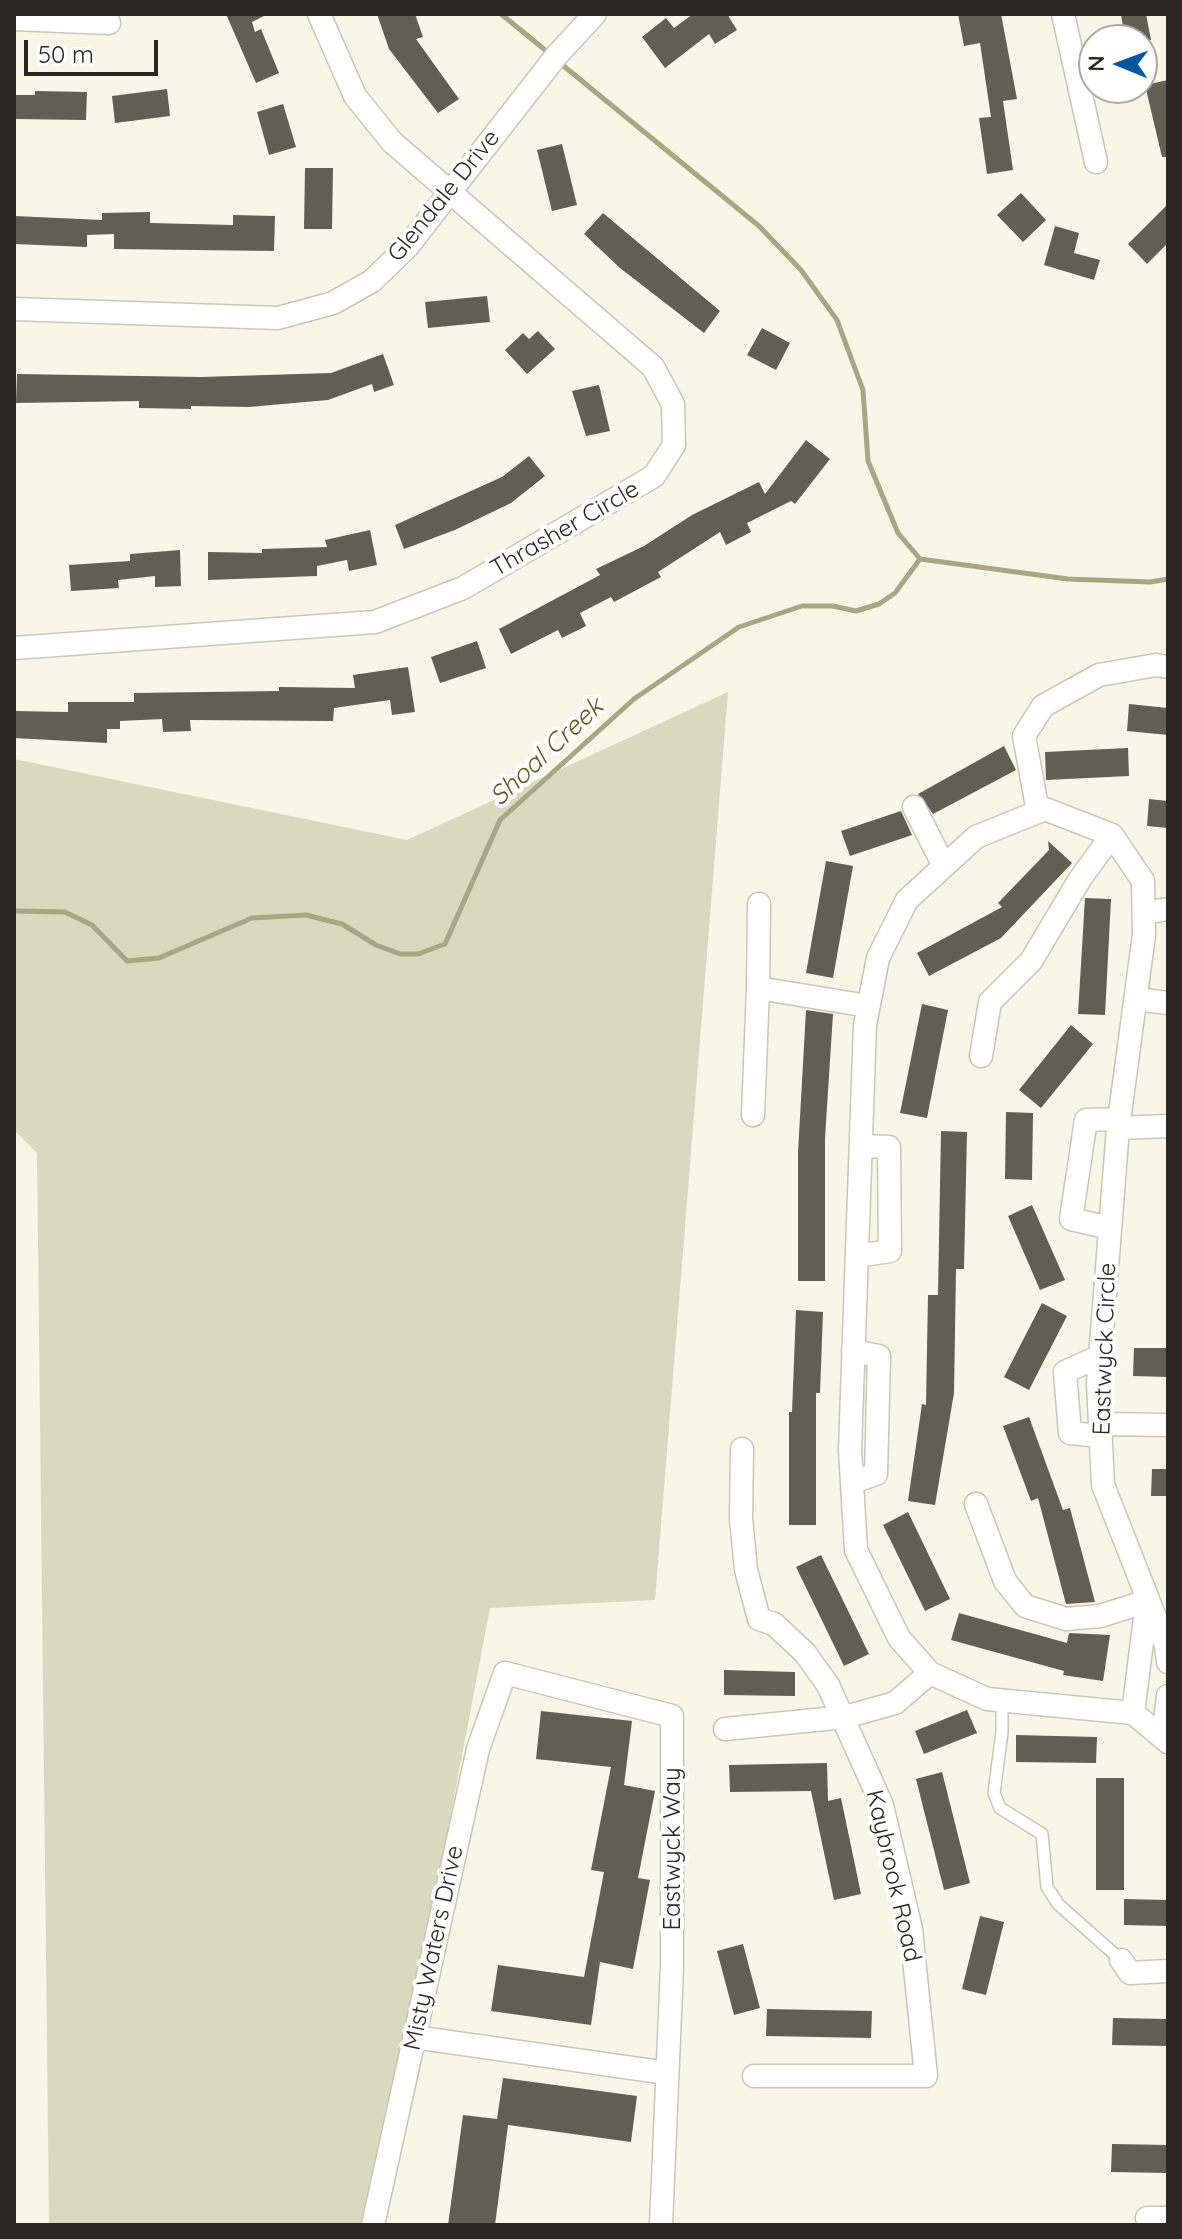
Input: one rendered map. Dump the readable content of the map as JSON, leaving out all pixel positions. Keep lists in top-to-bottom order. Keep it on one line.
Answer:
{"streets":{"street":["Glendale Drive","Thrasher Circle","Eastwyck Circle","Eastwyck Way","Kaybrook Road","Misty Waters Drive"]},"crossings":[["Glendale Drive","Thrasher Circle"],["Eastwyck Way","Misty Waters Drive"]],"water":["Shoal Creek"],"scale_bar":"50 m","north":"left"}
